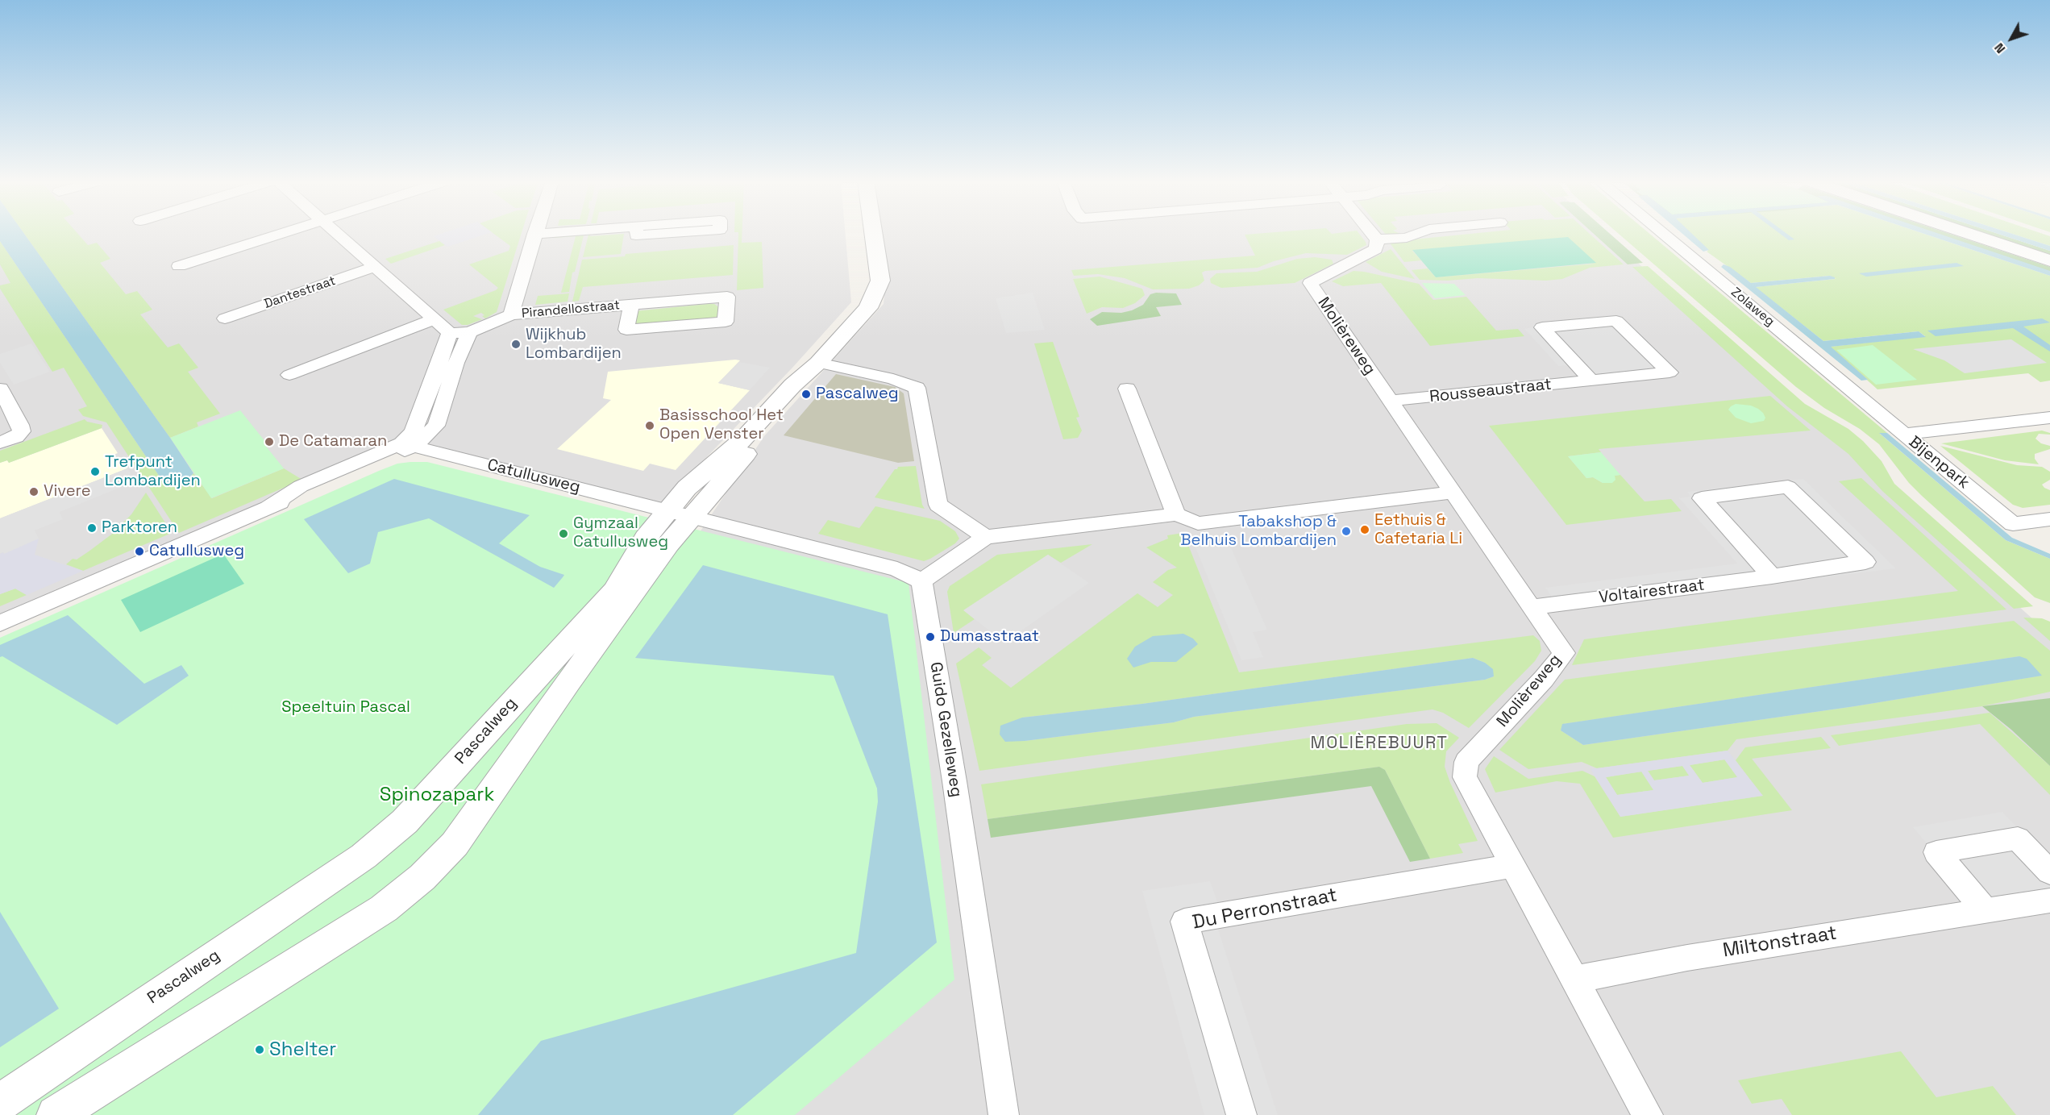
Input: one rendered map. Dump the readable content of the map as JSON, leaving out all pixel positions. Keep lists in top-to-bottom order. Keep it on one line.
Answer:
{"streets":{"street":["Dantestraat","Zolaweg","Pirandellostraat","Molièreweg","Rousseaustraat","Bijenpark","Catullusweg","Voltairestraat","Guido Gezelleweg","Pascalweg","Du Perronstraat","Miltonstraat"]},"crossings":[["Zolaweg","Bijenpark"],["Molièreweg","Rousseaustraat"],["Molièreweg","Voltairestraat"],["Molièreweg","Du Perronstraat"],["Molièreweg","Miltonstraat"],["Catullusweg","Pascalweg"]],"districts":["MOLIÈREBUURT"],"parks":["Speeltuin Pascal","Spinozapark"],"places":["Wijkhub Lombardijen","Pascalweg","Basisschool Het Open Venster","De Catamaran","Trefpunt Lombardijen","Vivere","Parktoren","Eethuis & Cafetaria Li","Tabakshop & Belhuis Lombardijen","Gymzaal Catullusweg","Catullusweg","Dumasstraat","Shelter"],"north":"bottom left"}
